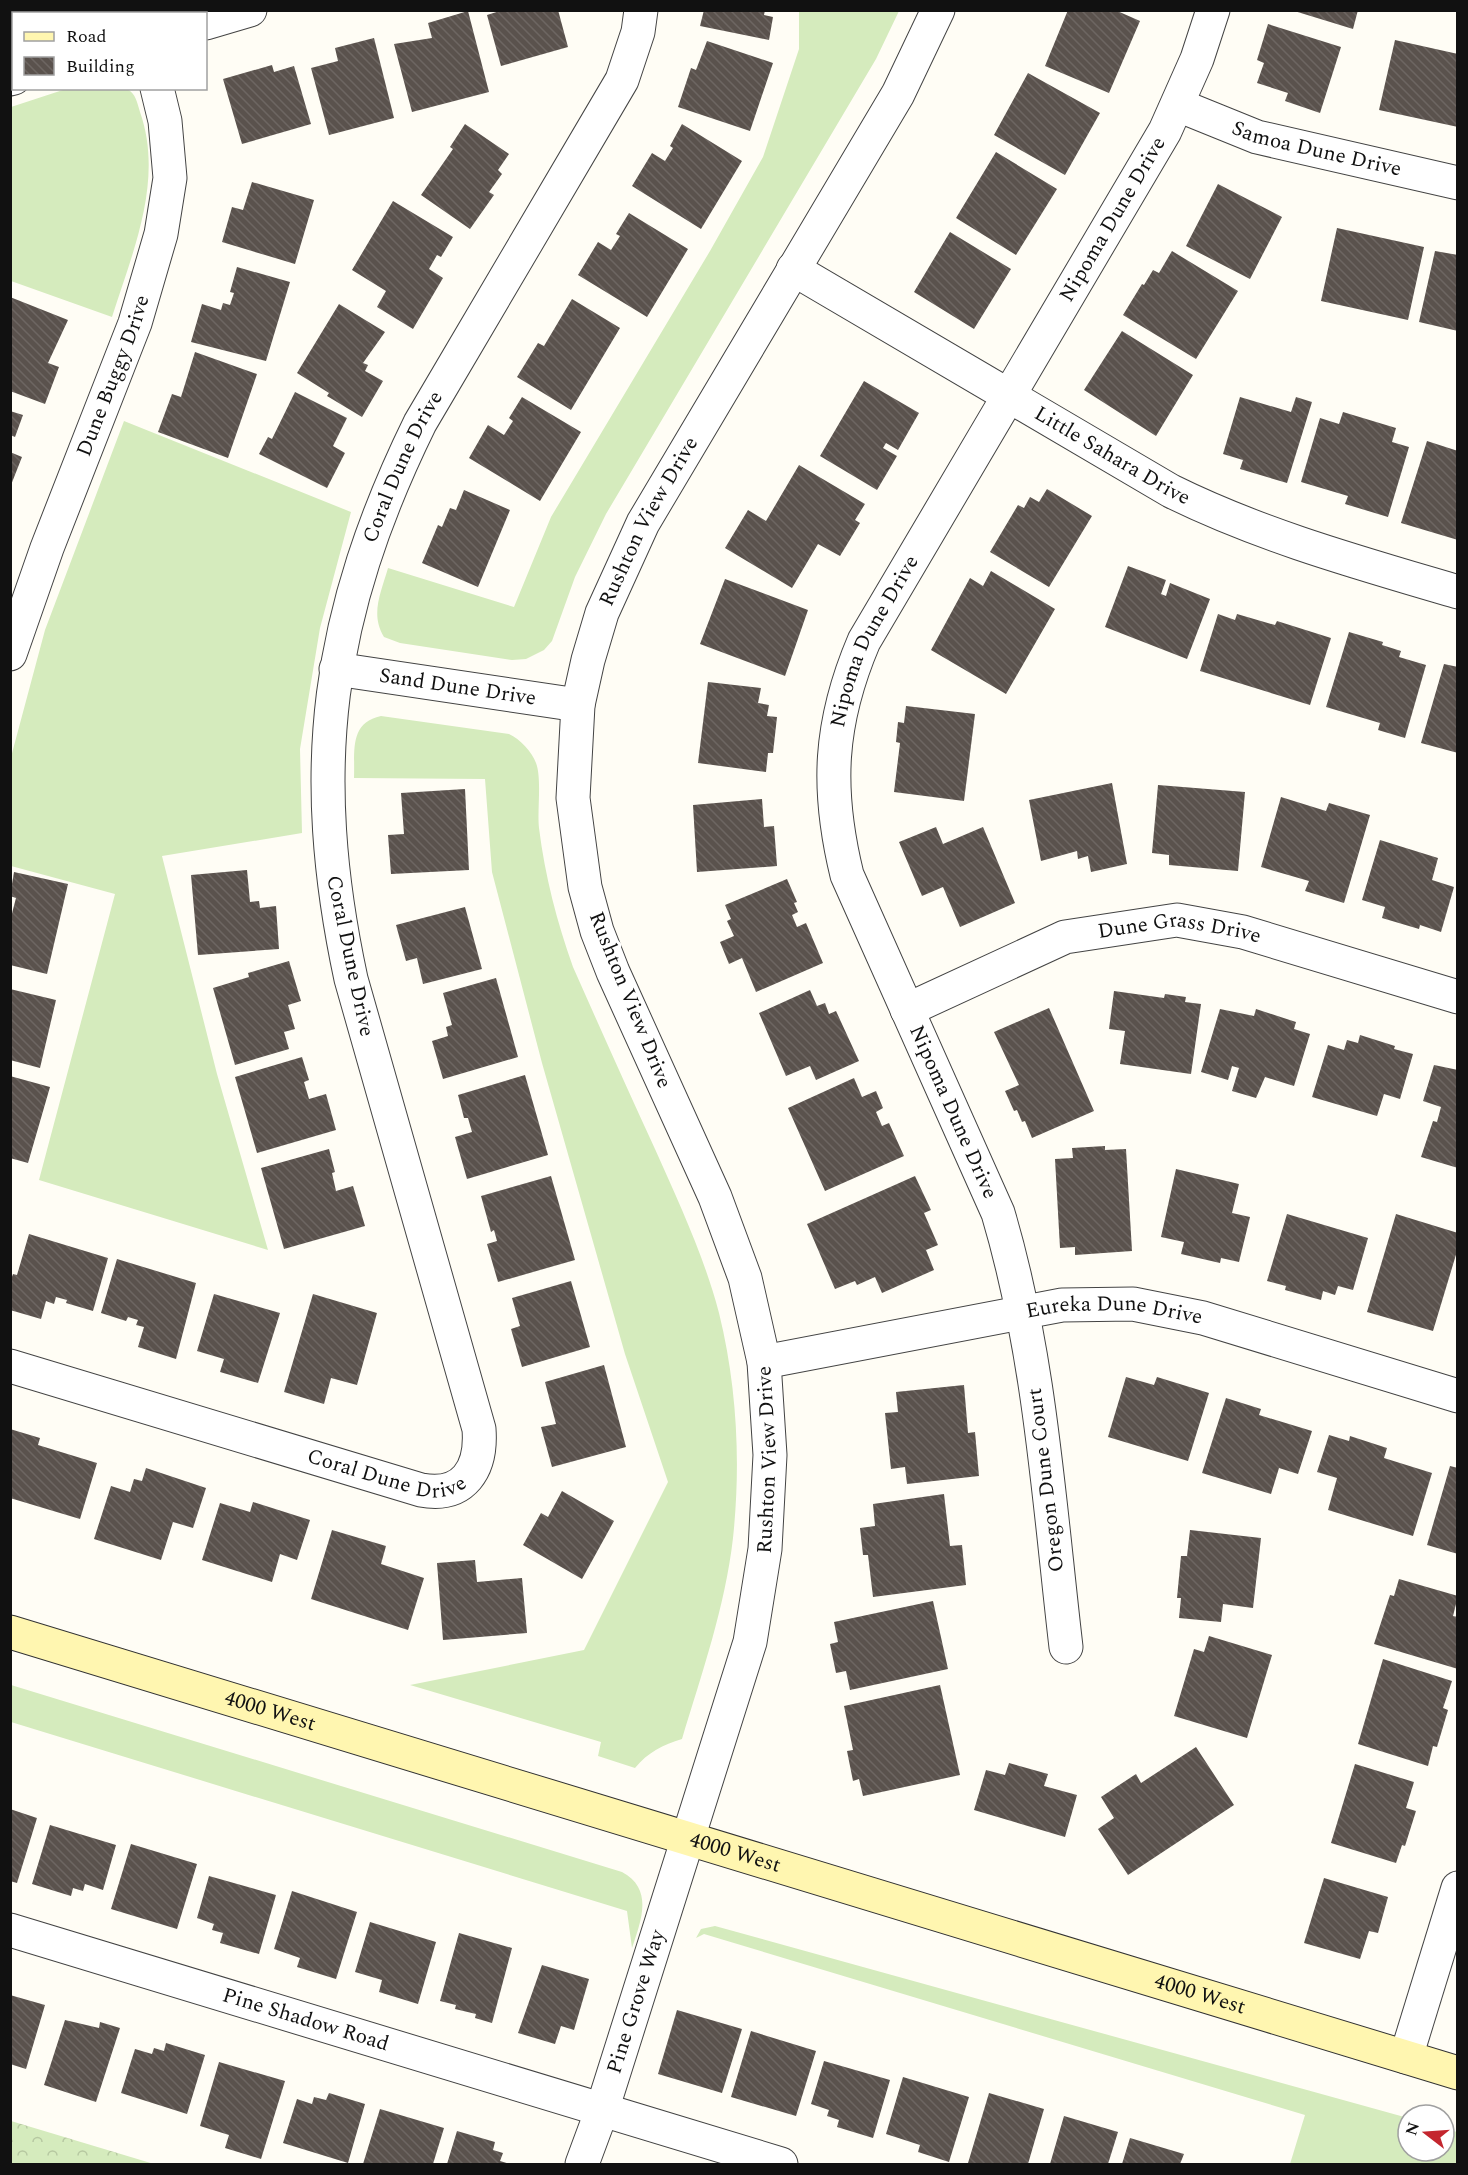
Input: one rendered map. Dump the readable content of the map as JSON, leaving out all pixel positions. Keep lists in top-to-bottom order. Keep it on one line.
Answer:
{"streets":{"main road":["4000 West"],"street":["Samoa Dune Drive","Nipoma Dune Drive","Dune Buggy Drive","Little Sahara Drive","Coral Dune Drive","Rushton View Drive","Sand Dune Drive","Dune Grass Drive","Eureka Dune Drive","Oregon Dune Court","Pine Grove Way","Pine Shadow Road"]},"crossings":[["Samoa Dune Drive","Nipoma Dune Drive"],["Nipoma Dune Drive","Little Sahara Drive"],["Nipoma Dune Drive","Dune Grass Drive"],["Nipoma Dune Drive","Eureka Dune Drive"],["Nipoma Dune Drive","Oregon Dune Court"],["Little Sahara Drive","Rushton View Drive"],["Coral Dune Drive","Sand Dune Drive"],["Rushton View Drive","Sand Dune Drive"],["Rushton View Drive","Eureka Dune Drive"],["Rushton View Drive","4000 West"],["Rushton View Drive","Pine Grove Way"],["Eureka Dune Drive","Oregon Dune Court"],["4000 West","Pine Grove Way"],["Pine Grove Way","Pine Shadow Road"]],"legend":["Road","Building"],"north":"left"}
